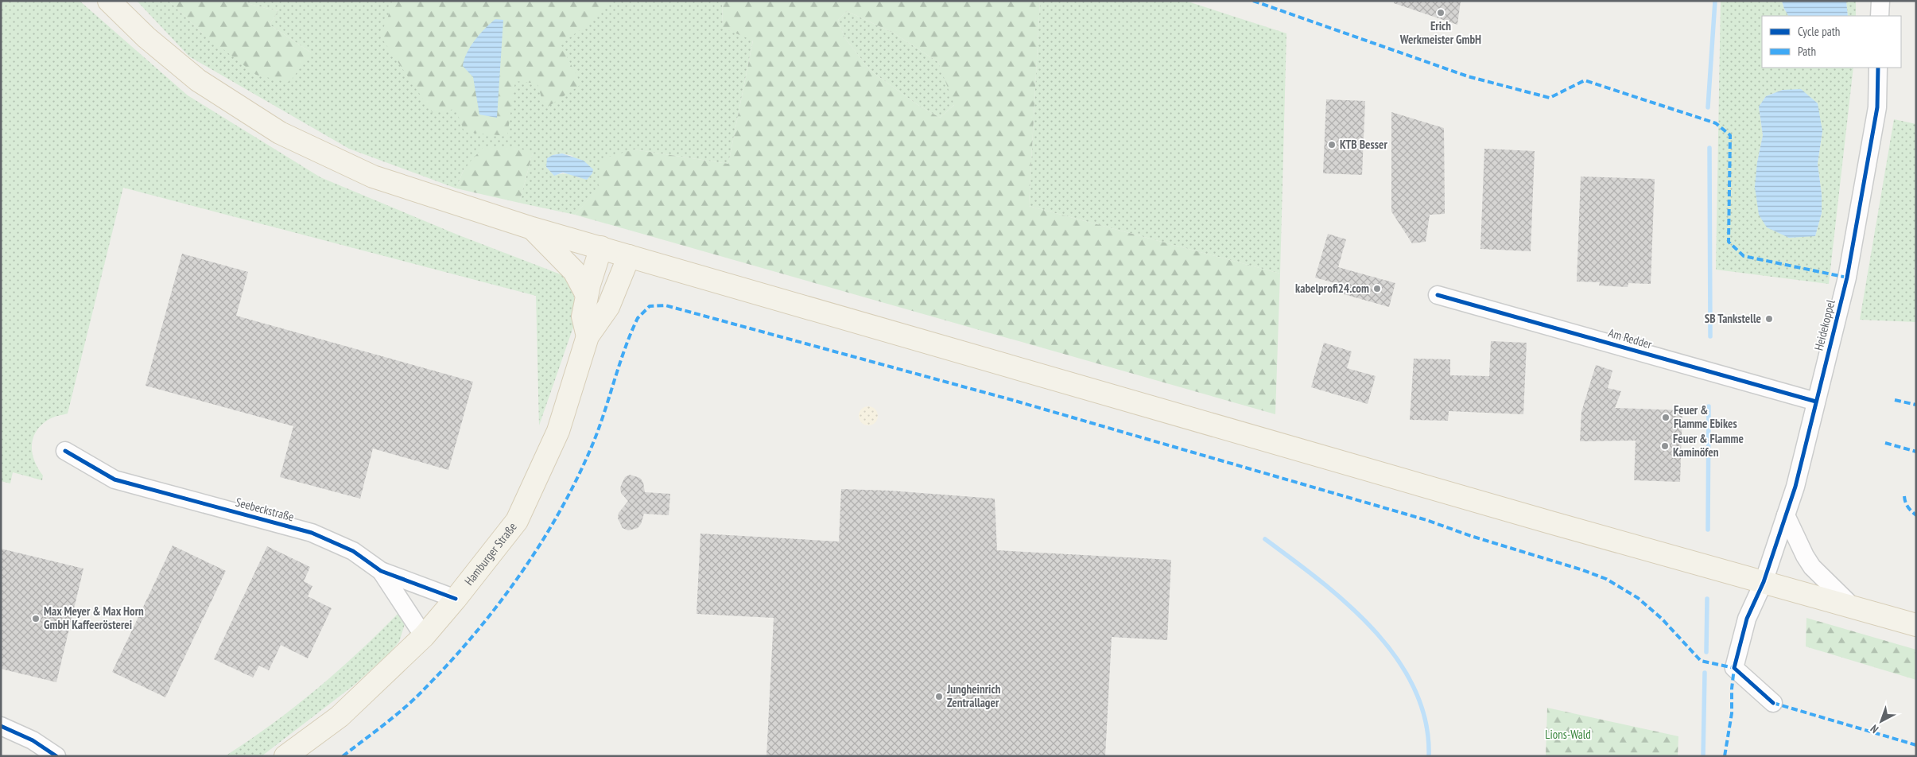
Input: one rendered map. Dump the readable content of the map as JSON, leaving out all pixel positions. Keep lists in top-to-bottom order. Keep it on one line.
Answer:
{"streets":{"main road":["Hamburger Straße"],"street":["Heidekoppel","Am Redder","Seebeckstraße"]},"crossings":[["Heidekoppel","Am Redder"],["Seebeckstraße","Hamburger Straße"]],"parks":["Lions-Wald"],"places":["Erich Werkmeister GmbH","KTB Besser","kabelprofi24.com","SB Tankstelle","Feuer & Flamme Ebikes","Feuer & Flamme Kaminöfen","Max Meyer & Max Horn GmbH Kaffeerösterei","Jungheinrich Zentrallager"],"legend":["Cycle path","Path"],"north":"bottom left"}
